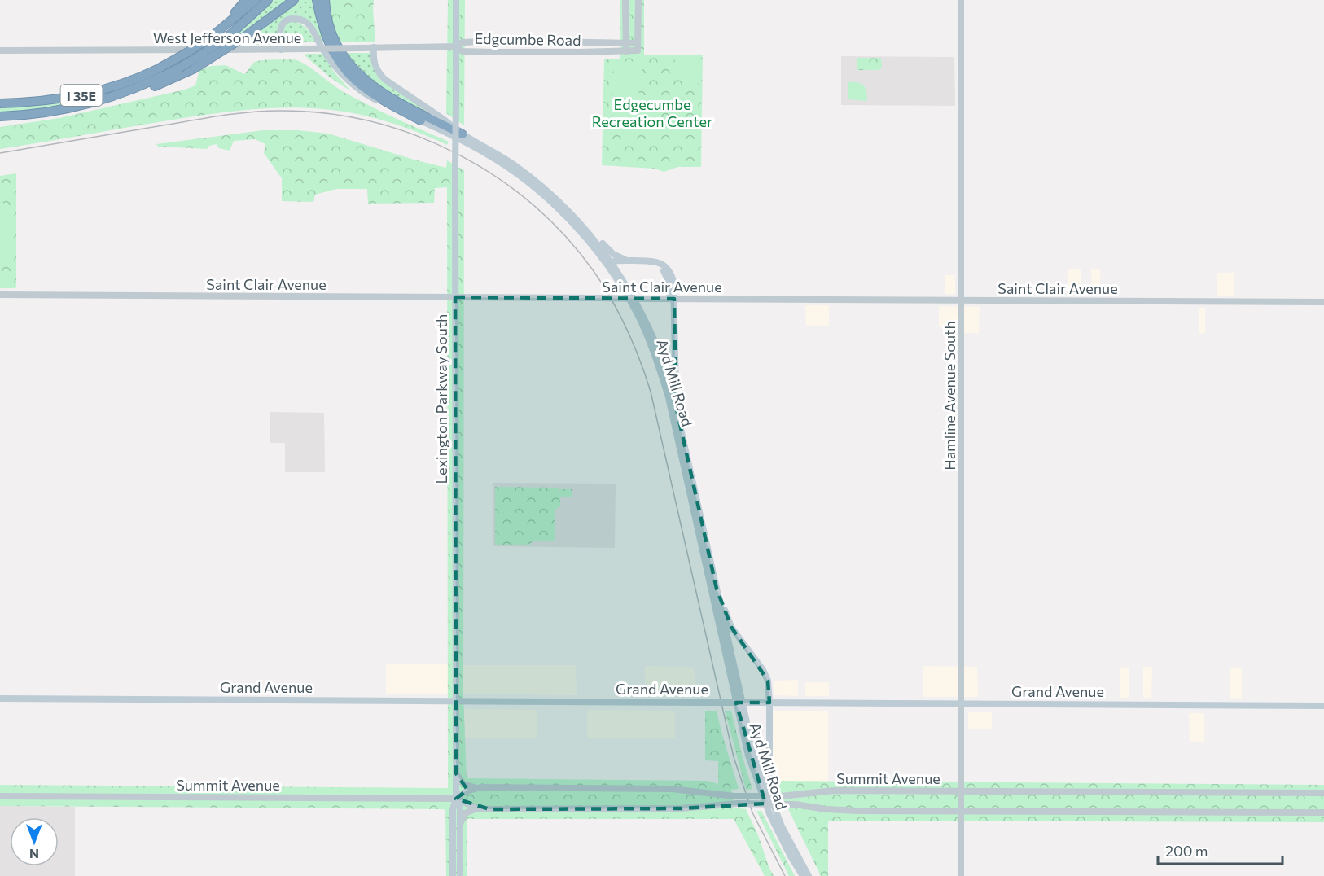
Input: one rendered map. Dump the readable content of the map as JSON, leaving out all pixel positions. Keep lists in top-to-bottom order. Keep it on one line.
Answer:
{"streets":{"highway":["I 35E","Ayd Mill Road"],"main road":["Lexington Parkway South","Grand Avenue"],"street":["West Jefferson Avenue","Edgcumbe Road","Saint Clair Avenue","Hamline Avenue South","Summit Avenue"]},"crossings":[["West Jefferson Avenue","Edgcumbe Road"],["West Jefferson Avenue","Ayd Mill Road"],["West Jefferson Avenue","Lexington Parkway South"],["Edgcumbe Road","Lexington Parkway South"],["Saint Clair Avenue","Hamline Avenue South"],["Saint Clair Avenue","Lexington Parkway South"],["Hamline Avenue South","Grand Avenue"],["Hamline Avenue South","Summit Avenue"],["Lexington Parkway South","Grand Avenue"],["Lexington Parkway South","Summit Avenue"]],"parks":["Edgecumbe Recreation Center"],"scale_bar":"200 m","north":"bottom"}
